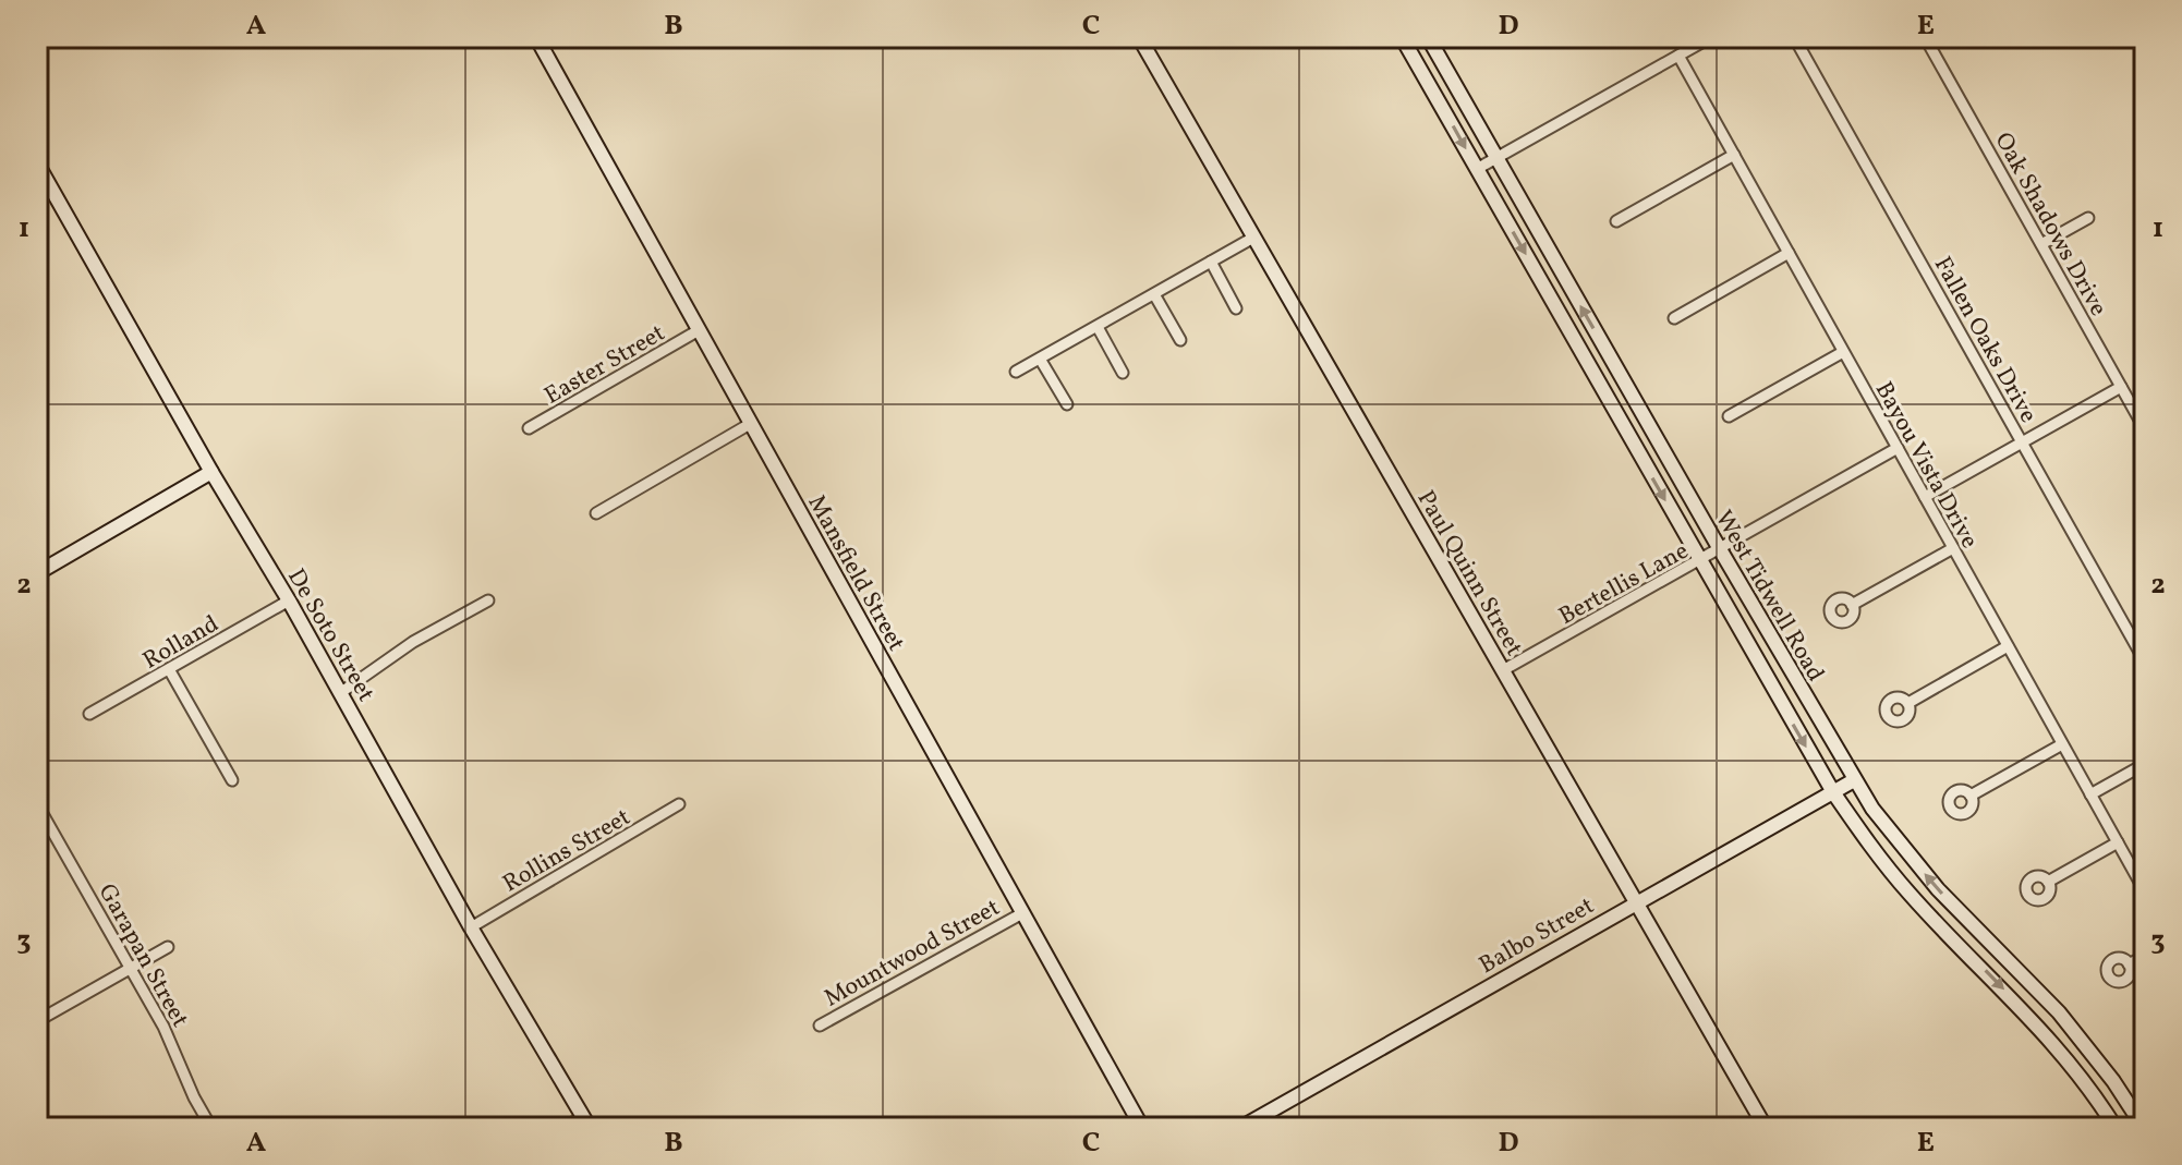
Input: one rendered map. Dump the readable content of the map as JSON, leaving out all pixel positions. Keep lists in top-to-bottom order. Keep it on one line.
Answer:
{"streets":{"street":["Oak Shadows Drive","Fallen Oaks Drive","Easter Street","Bayou Vista Drive","Mansfield Street","Paul Quinn Street","Bertellis Lane","West Tidwell Road","De Soto Street","Rolland","Rollins Street","Balbo Street","Mountwood Street","Garapan Street"]},"crossings":[["Easter Street","Mansfield Street"],["Bayou Vista Drive","Bertellis Lane"],["Mansfield Street","Mountwood Street"],["Paul Quinn Street","Bertellis Lane"],["Paul Quinn Street","Balbo Street"],["Bertellis Lane","West Tidwell Road"],["West Tidwell Road","Balbo Street"],["De Soto Street","Rolland"],["De Soto Street","Rollins Street"]],"grid":{"columns":["A","B","C","D","E"],"rows":["1","2","3"]}}
